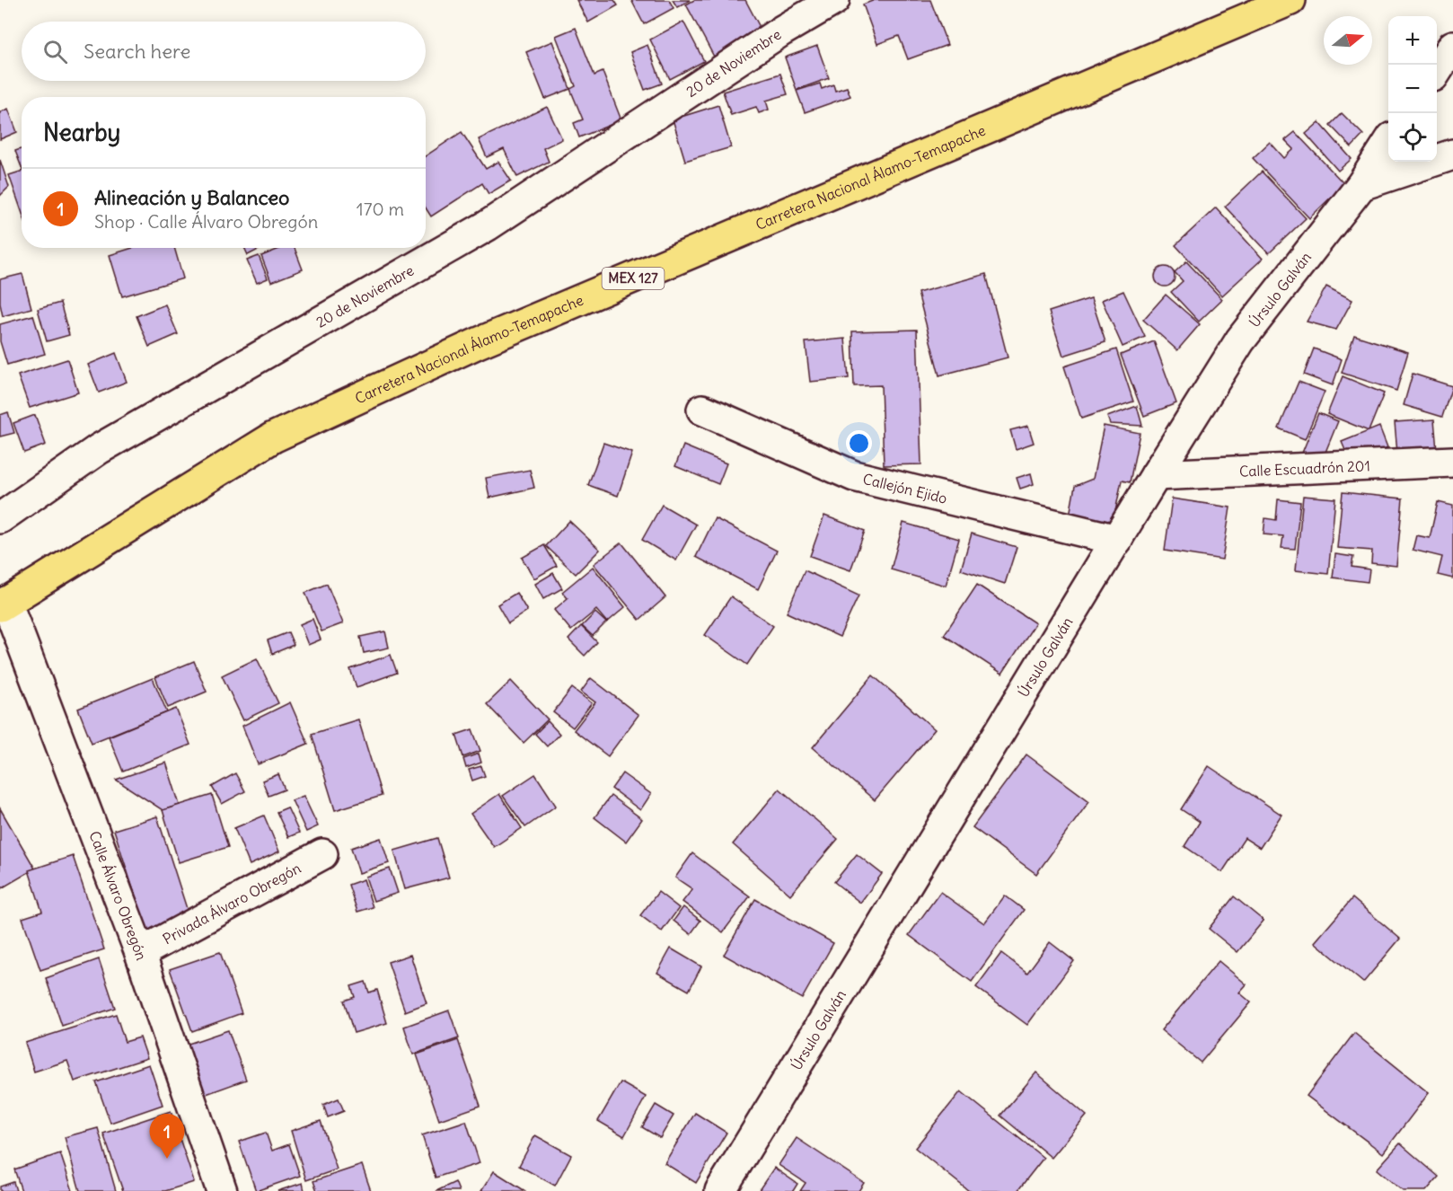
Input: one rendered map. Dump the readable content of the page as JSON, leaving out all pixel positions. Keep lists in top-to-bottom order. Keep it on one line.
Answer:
{"streets":{"main road":["Carretera Nacional Álamo-Temapache","MEX 127"],"street":["20 de Noviembre","Úrsulo Galván","Calle Escuadrón 201","Callejón Ejido","Calle Álvaro Obregón","Privada Álvaro Obregón"]},"crossings":[["Carretera Nacional Álamo-Temapache","Calle Álvaro Obregón"],["Úrsulo Galván","Calle Escuadrón 201"],["Úrsulo Galván","Callejón Ejido"],["Calle Álvaro Obregón","Privada Álvaro Obregón"]],"north":"right","page":{"map_buttons":["+","−"],"search":"Search here","heading":"Nearby","list":[{"mark":"1","name":"Alineación y Balanceo","note":"Shop · Calle Álvaro Obregón","value":"170 m"}],"pins":"1"}}
